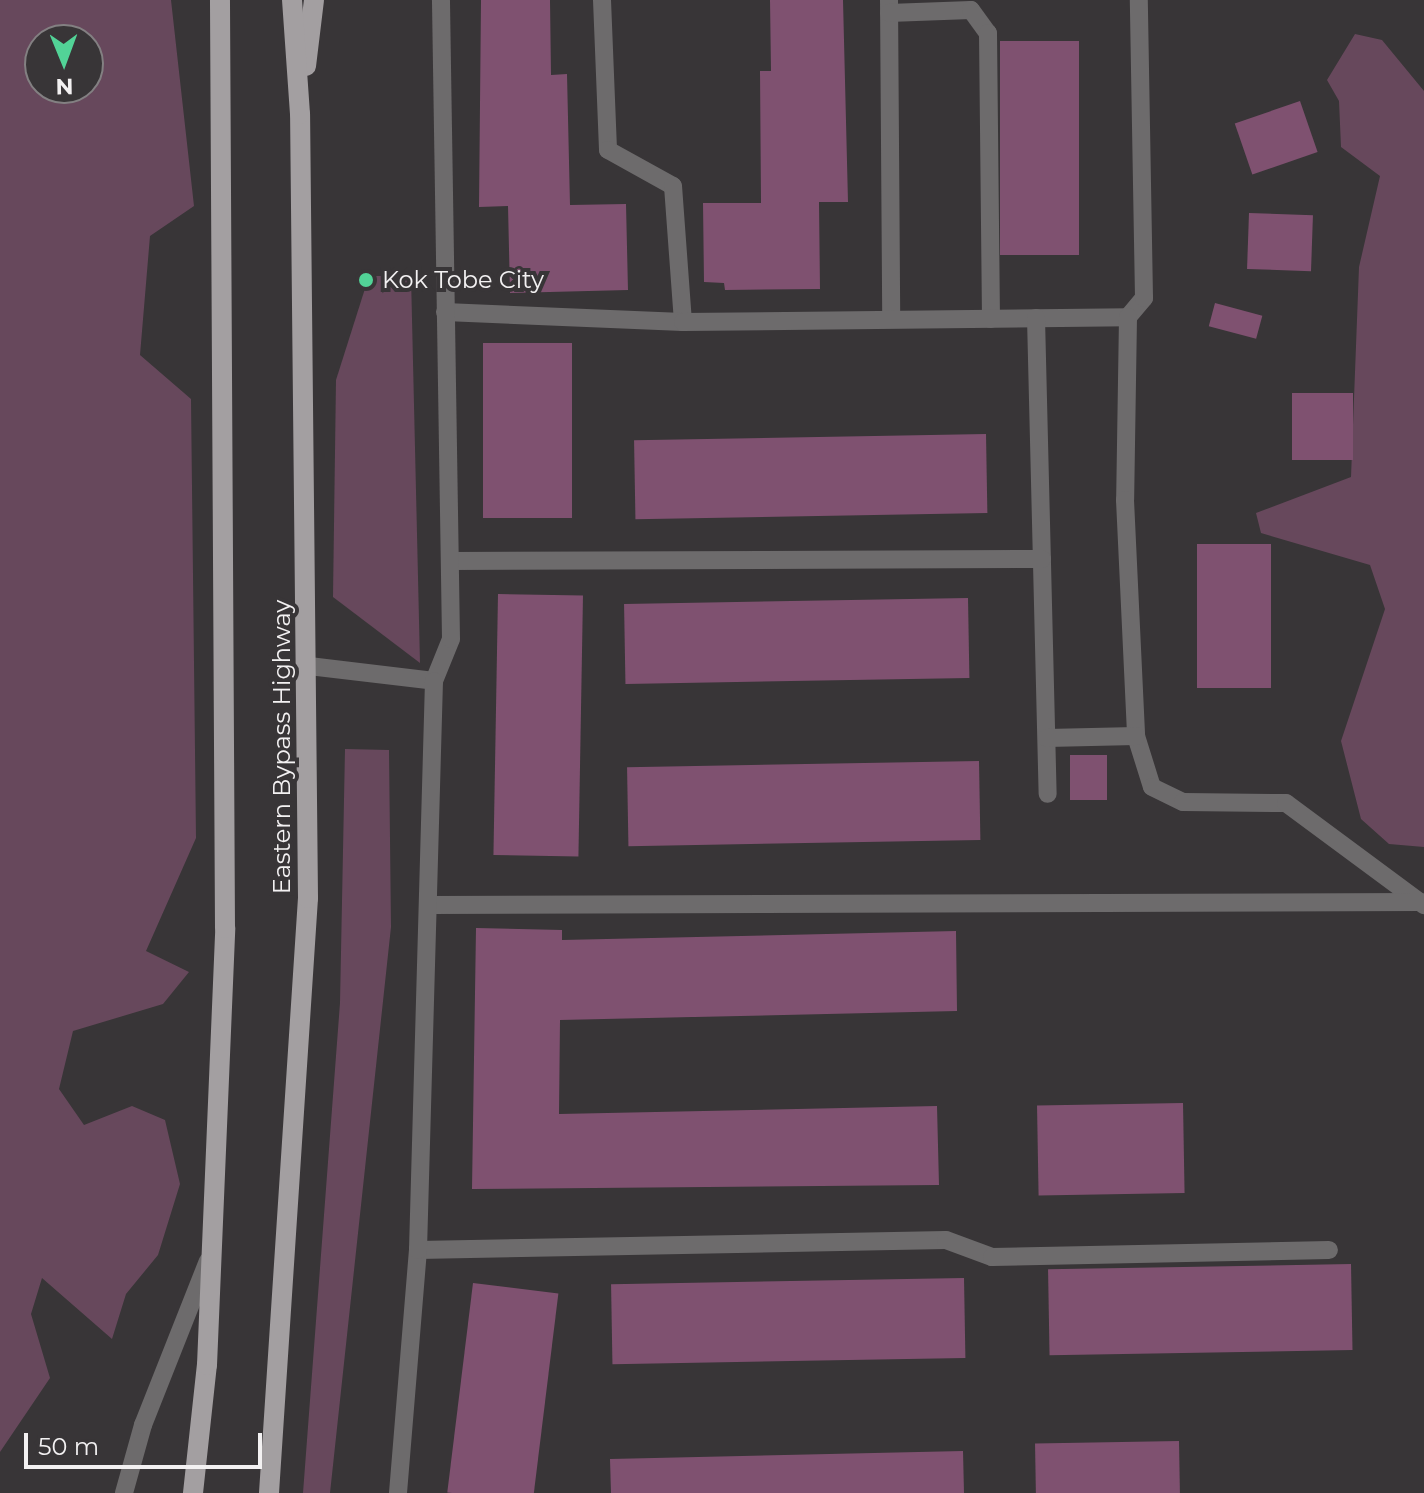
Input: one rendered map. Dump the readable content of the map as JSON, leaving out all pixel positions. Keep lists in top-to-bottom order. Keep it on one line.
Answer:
{"streets":{"main road":["Eastern Bypass Highway"]},"places":["Kok Tobe City"],"scale_bar":"50 m","north":"bottom"}
